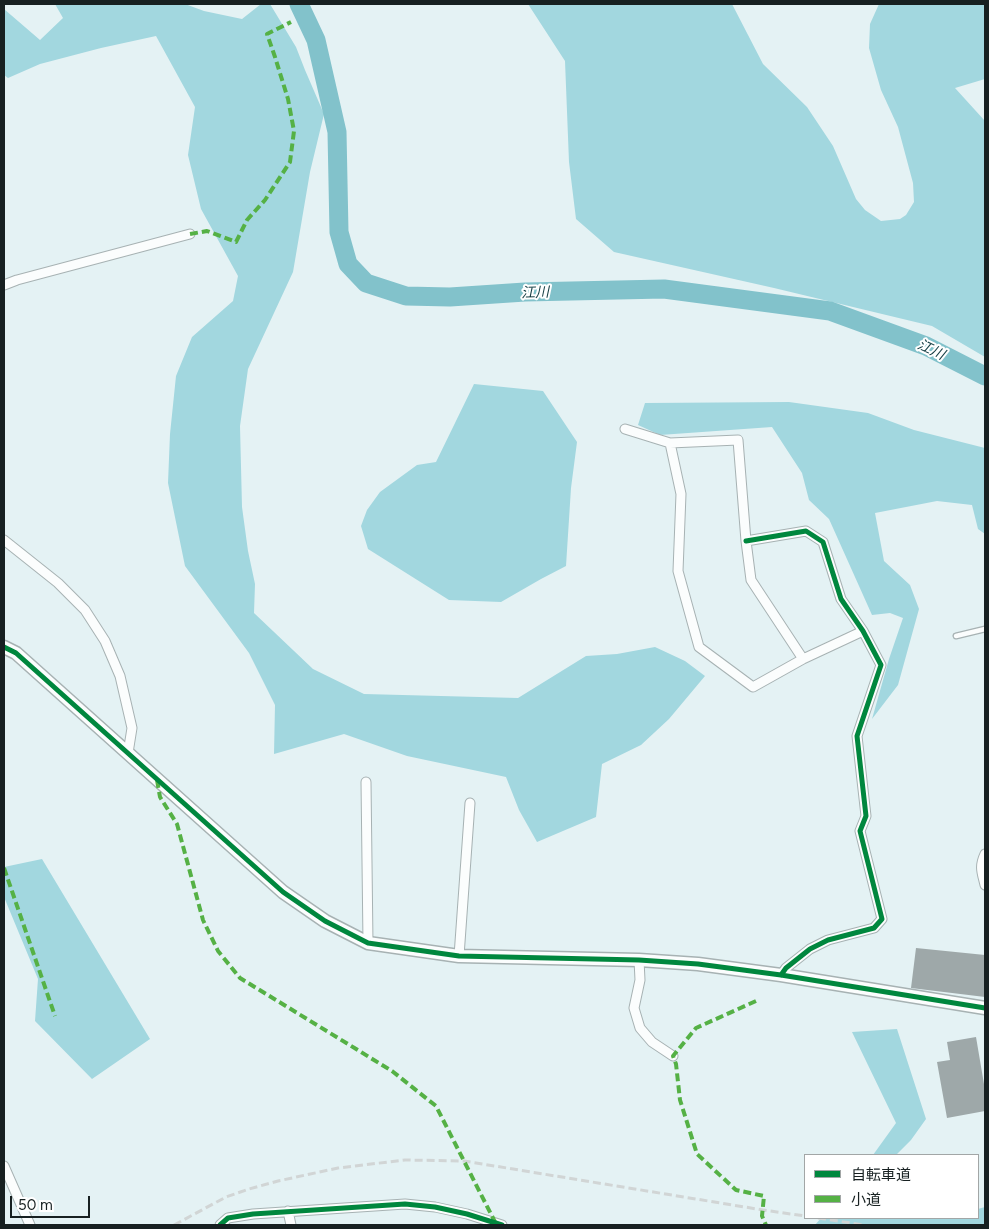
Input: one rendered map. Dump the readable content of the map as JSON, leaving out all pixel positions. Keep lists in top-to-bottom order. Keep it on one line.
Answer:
{"water":["江川"],"legend":["自転車道","小道"],"scale_bar":"50 m"}
